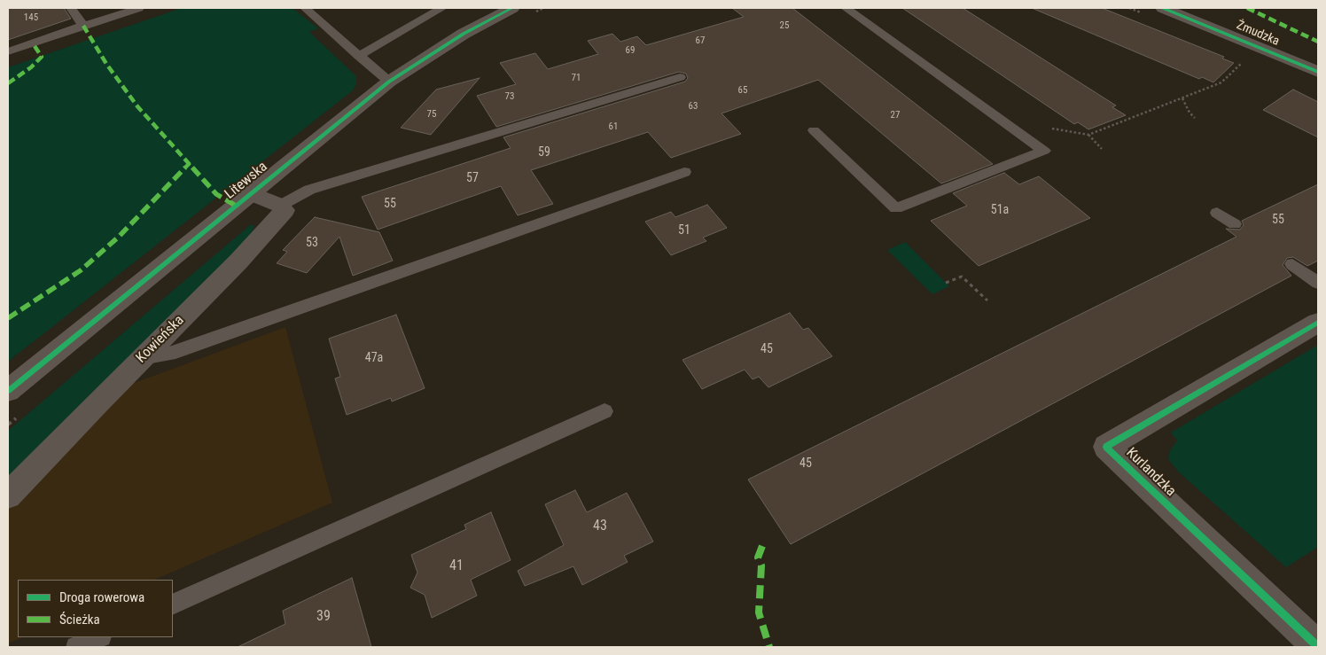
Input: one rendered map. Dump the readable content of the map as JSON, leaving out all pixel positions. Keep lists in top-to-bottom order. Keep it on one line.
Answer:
{"streets":{"street":["Żmudzka","Litewska","Kowieńska","Kurlandzka"]},"house_numbers":["145","25","67","69","71","65","73","63","75","27","61","59","57","55","51a","55","51","53","45","47a","45","43","41","39"],"legend":["Droga rowerowa","Ścieżka"]}
